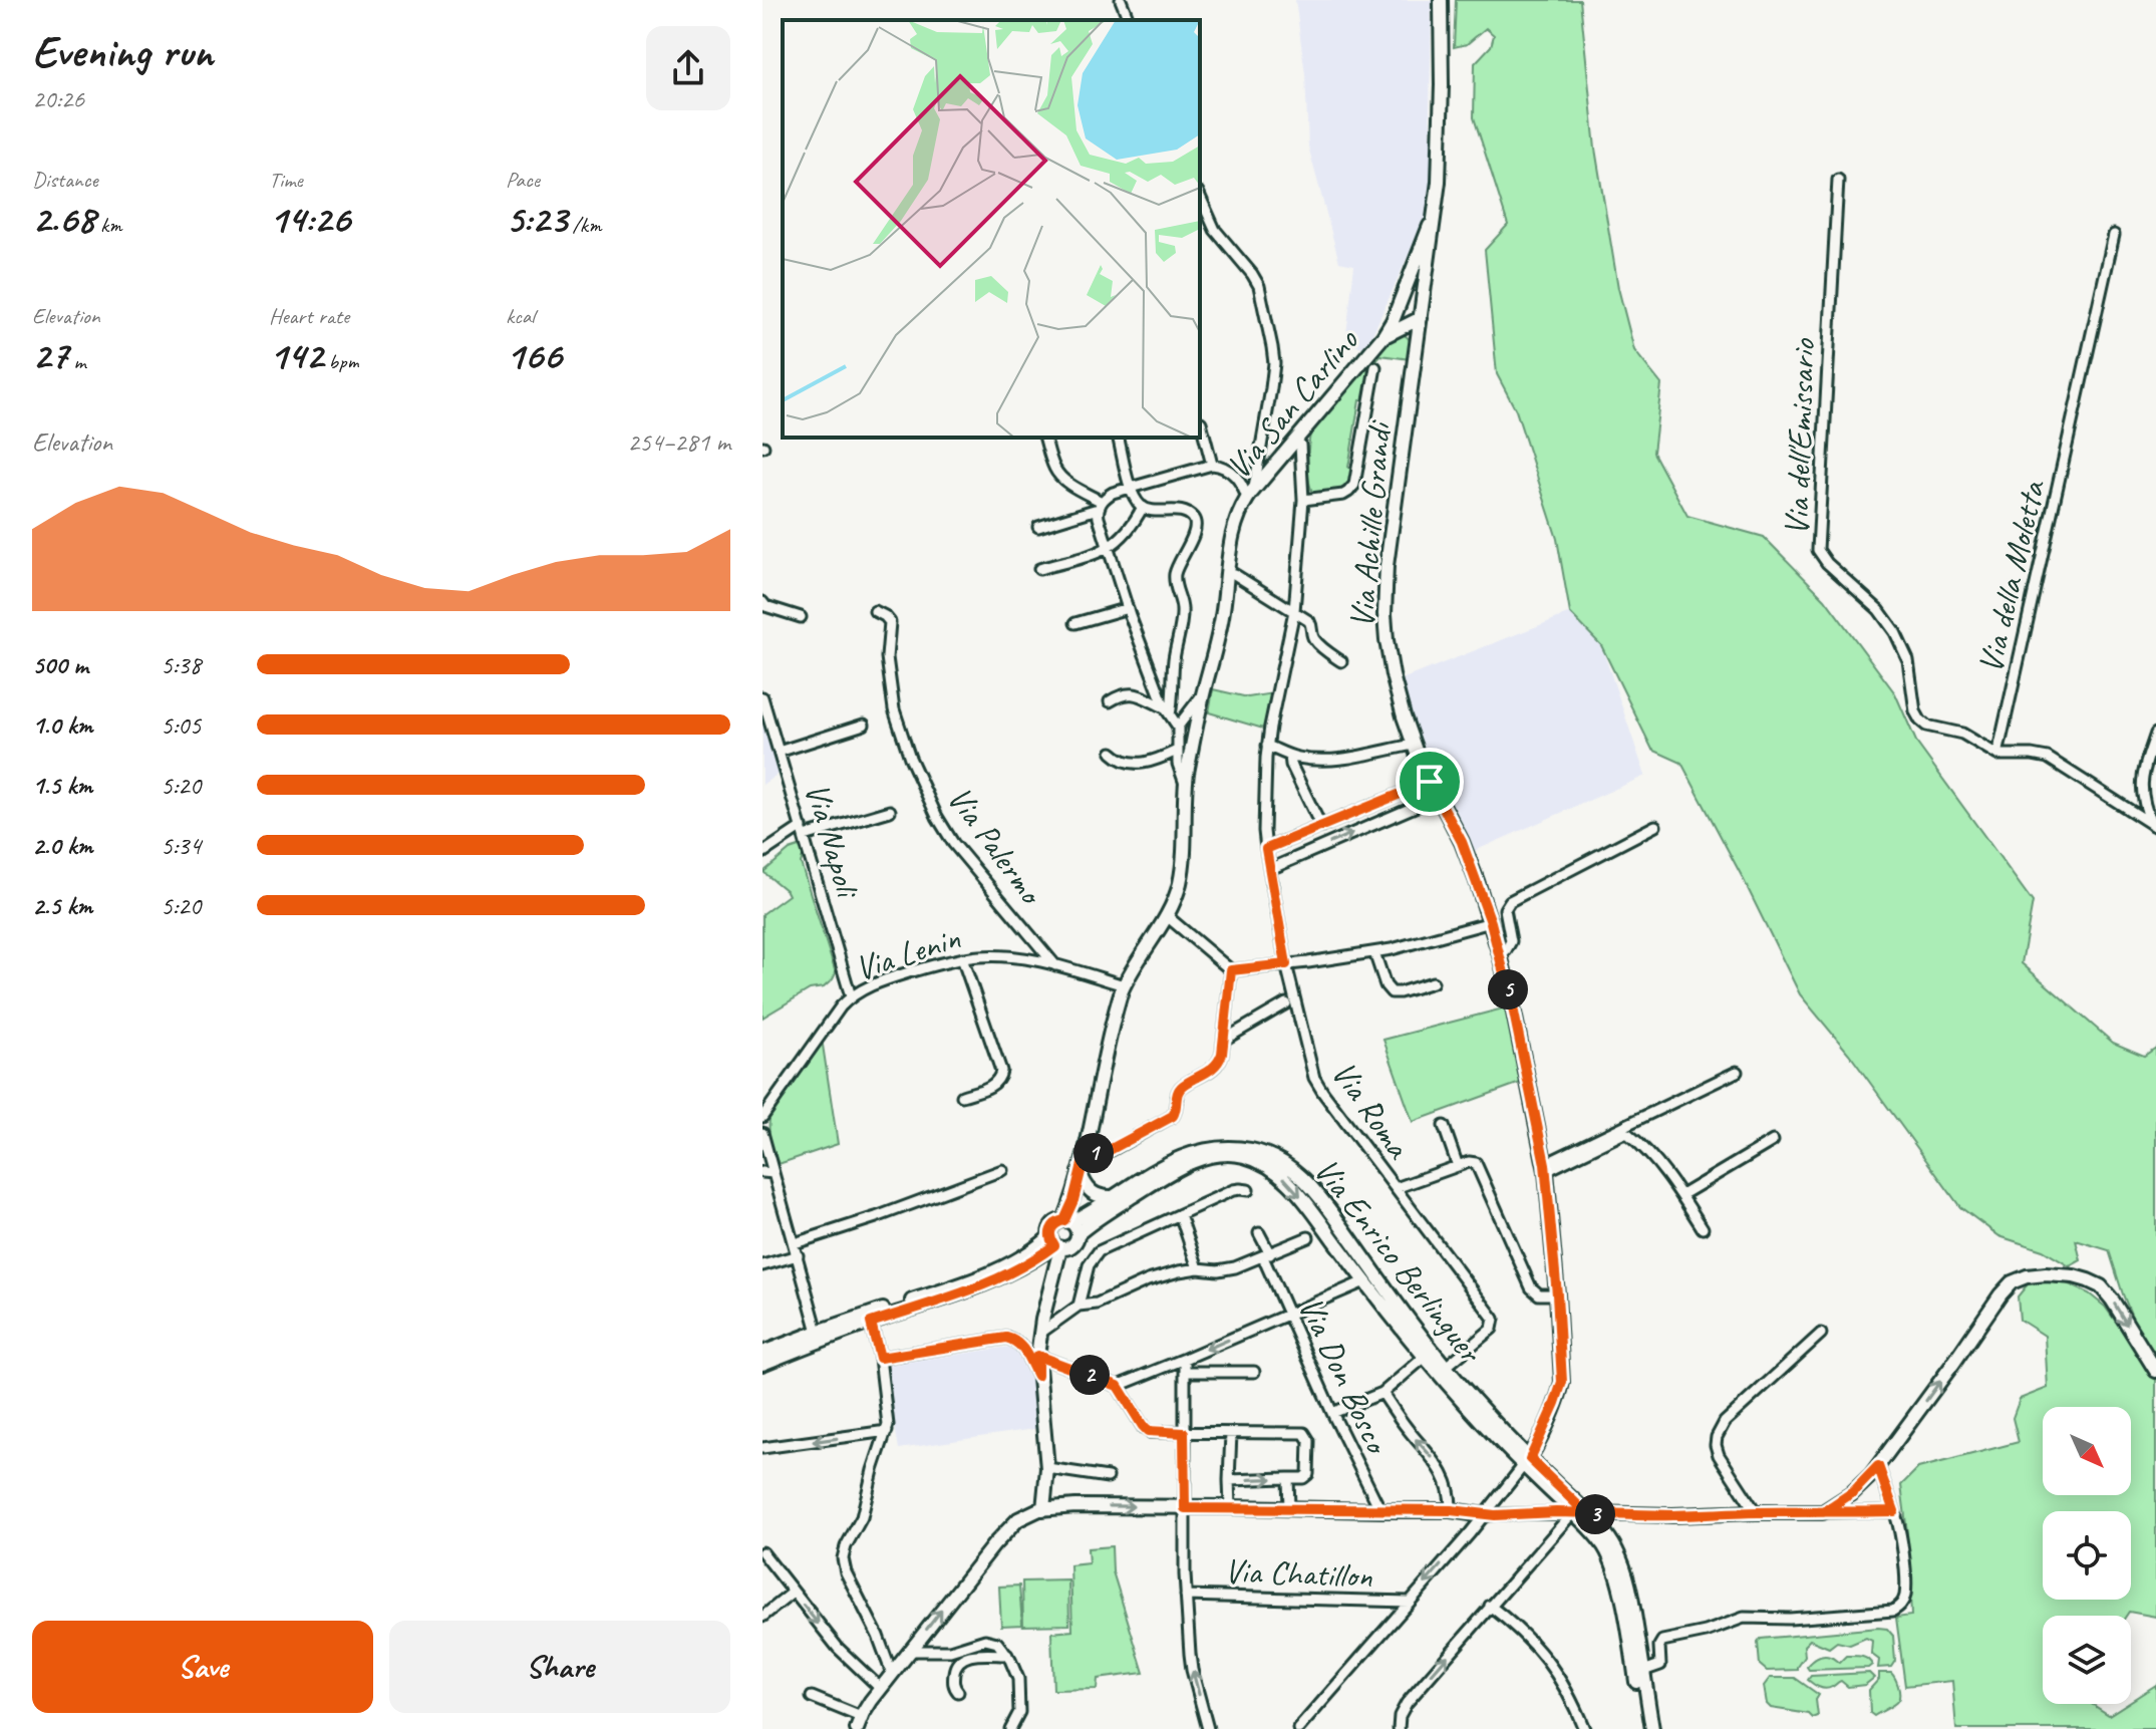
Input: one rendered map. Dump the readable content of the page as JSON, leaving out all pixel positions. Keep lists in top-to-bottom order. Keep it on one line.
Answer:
{"streets":{"street":["Via San Carlino","Via dell'Emissario","Via Achille Grandi","Via della Moletta","Via Napoli","Via Palermo","Via Lenin","Via Roma","Via Enrico Berlinguer","Via Don Bosco","Via Chatillon"]},"crossings":[["Via San Carlino","Via Achille Grandi"],["Via San Carlino","Via Lenin"],["Via San Carlino","Via Enrico Berlinguer"],["Via dell'Emissario","Via della Moletta"],["Via Achille Grandi","Via Enrico Berlinguer"],["Via Achille Grandi","Via Chatillon"],["Via Napoli","Via Lenin"],["Via Palermo","Via Lenin"],["Via Roma","Via Enrico Berlinguer"]],"north":"bottom right","page":{"heading":["Evening run","20:26"],"stats":[["Distance","2.68 km"],["Time","14:26"],["Pace","5:23 /km"],["Elevation","27 m"],["Heart rate","142 bpm"],["kcal","166"]],"chart":["Elevation","254–281 m"],"list":[{"name":"500 m","note":"5:38"},{"name":"1.0 km","note":"5:05"},{"name":"1.5 km","note":"5:20"},{"name":"2.0 km","note":"5:34"},{"name":"2.5 km","note":"5:20"}],"pins":["5","1","2","3"],"buttons":["Save","Share"]}}
